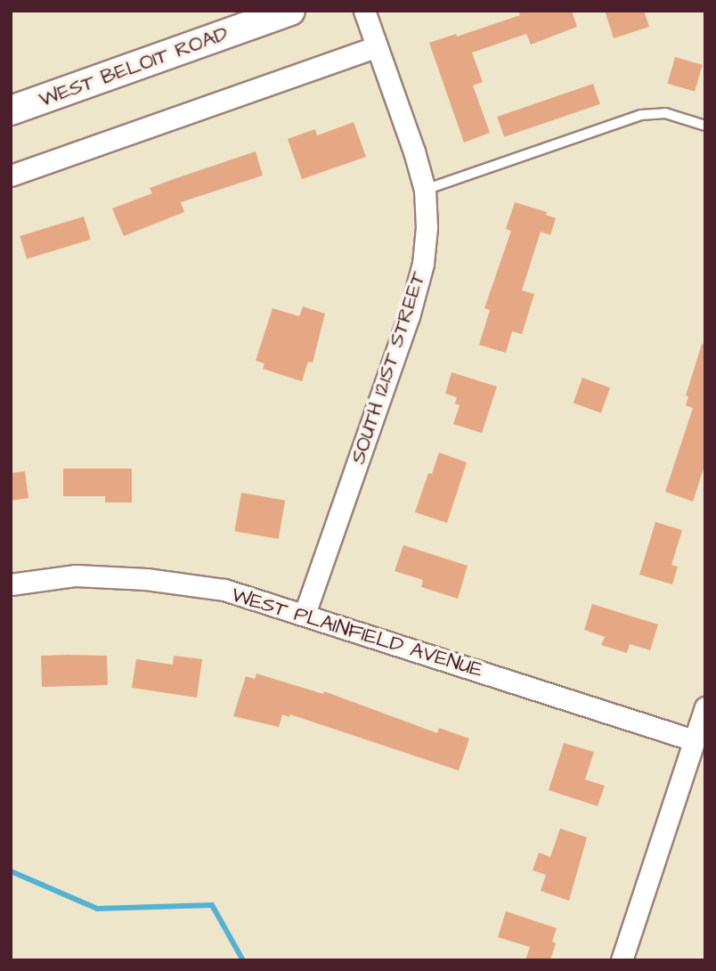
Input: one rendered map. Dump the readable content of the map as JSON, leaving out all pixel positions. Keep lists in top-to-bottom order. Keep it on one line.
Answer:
{"streets":{"main road":["WEST BELOIT ROAD"],"street":["SOUTH 121ST STREET","WEST PLAINFIELD AVENUE"]},"crossings":[["SOUTH 121ST STREET","WEST PLAINFIELD AVENUE"]]}
